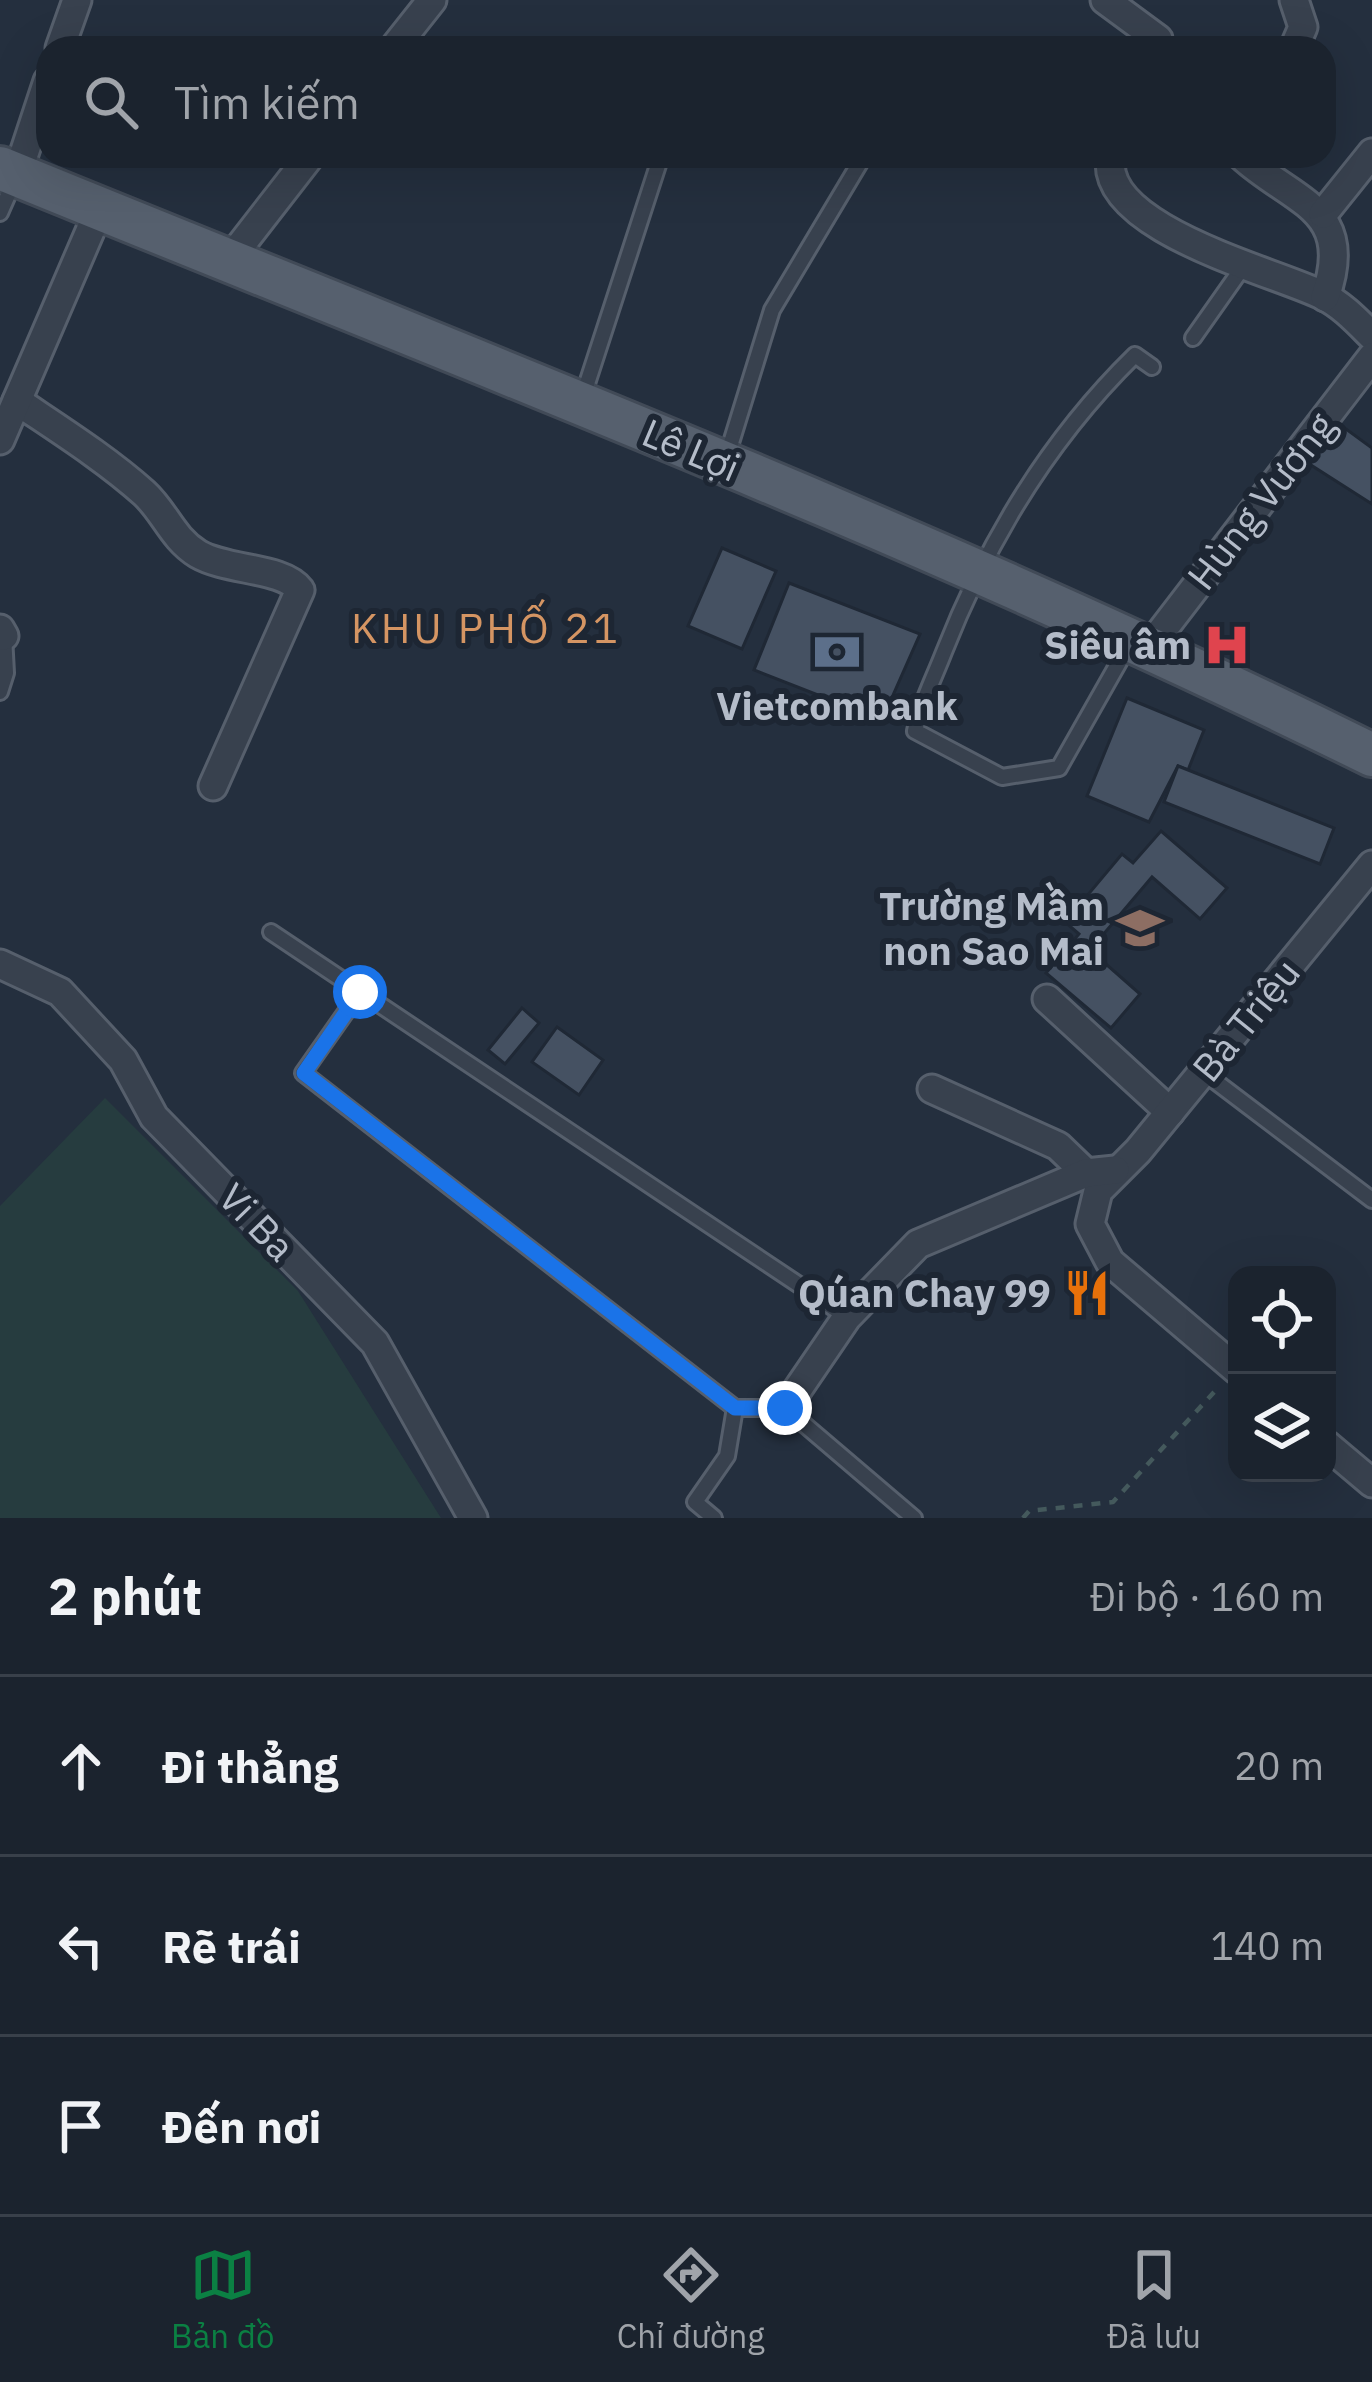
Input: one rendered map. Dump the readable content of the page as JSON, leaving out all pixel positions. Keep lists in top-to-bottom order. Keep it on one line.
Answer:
{"streets":{"main road":["Lê Lợi"],"street":["Hùng Vương","Bà Triệu","Vi Ba"]},"crossings":[["Lê Lợi","Hùng Vương"]],"districts":["KHU PHỐ 21"],"places":{"hospital":["Siêu âm"],"bank":["Vietcombank"],"school or university":["Trường Mầm non Sao Mai"],"restaurant":["Qúan Chay 99"]},"page":{"search":"Tìm kiếm","heading":["2 phút","Đi bộ · 160 m"],"list":[["Đi thẳng","20 m"],["Rẽ trái","140 m"],"Đến nơi"],"nav":["Bản đồ","Chỉ đường","Đã lưu"]}}
